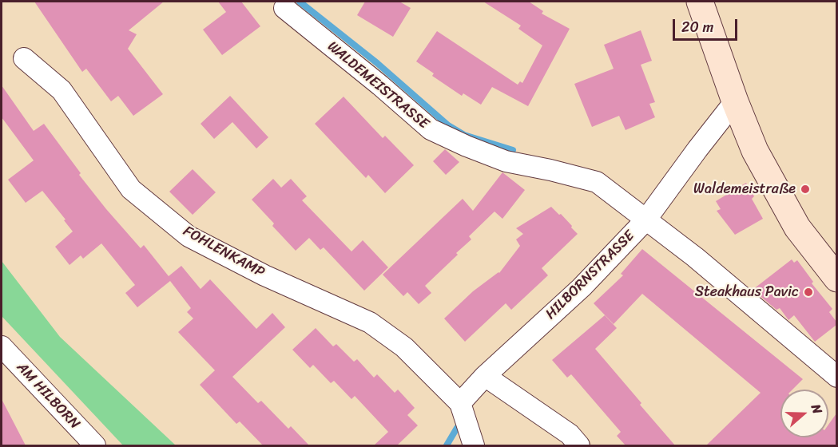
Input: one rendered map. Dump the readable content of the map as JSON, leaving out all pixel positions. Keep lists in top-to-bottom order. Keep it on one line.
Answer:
{"streets":{"street":["WALDEMEISTRASSE","FOHLENKAMP","HILBORNSTRASSE","AM HILBORN"]},"crossings":[["WALDEMEISTRASSE","HILBORNSTRASSE"],["FOHLENKAMP","HILBORNSTRASSE"]],"places":["Waldemeistraße","Steakhaus Pavic"],"scale_bar":"20 m","north":"right"}
